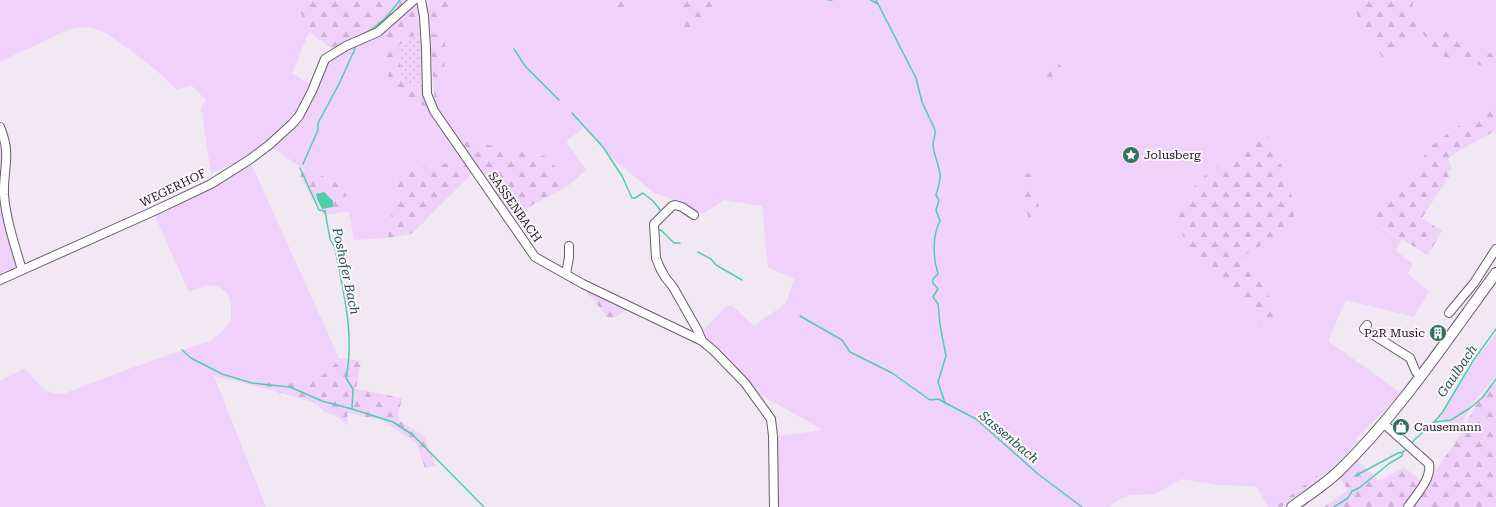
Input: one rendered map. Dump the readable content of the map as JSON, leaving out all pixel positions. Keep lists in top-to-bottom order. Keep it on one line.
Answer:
{"streets":{"street":["WEGERHOF","SASSENBACH"]},"water":["Poshofer Bach","Gaulbach","Sassenbach"],"places":{"place":["Jolusberg"],"building":["P2R Music"],"shop":["Causemann"]}}
